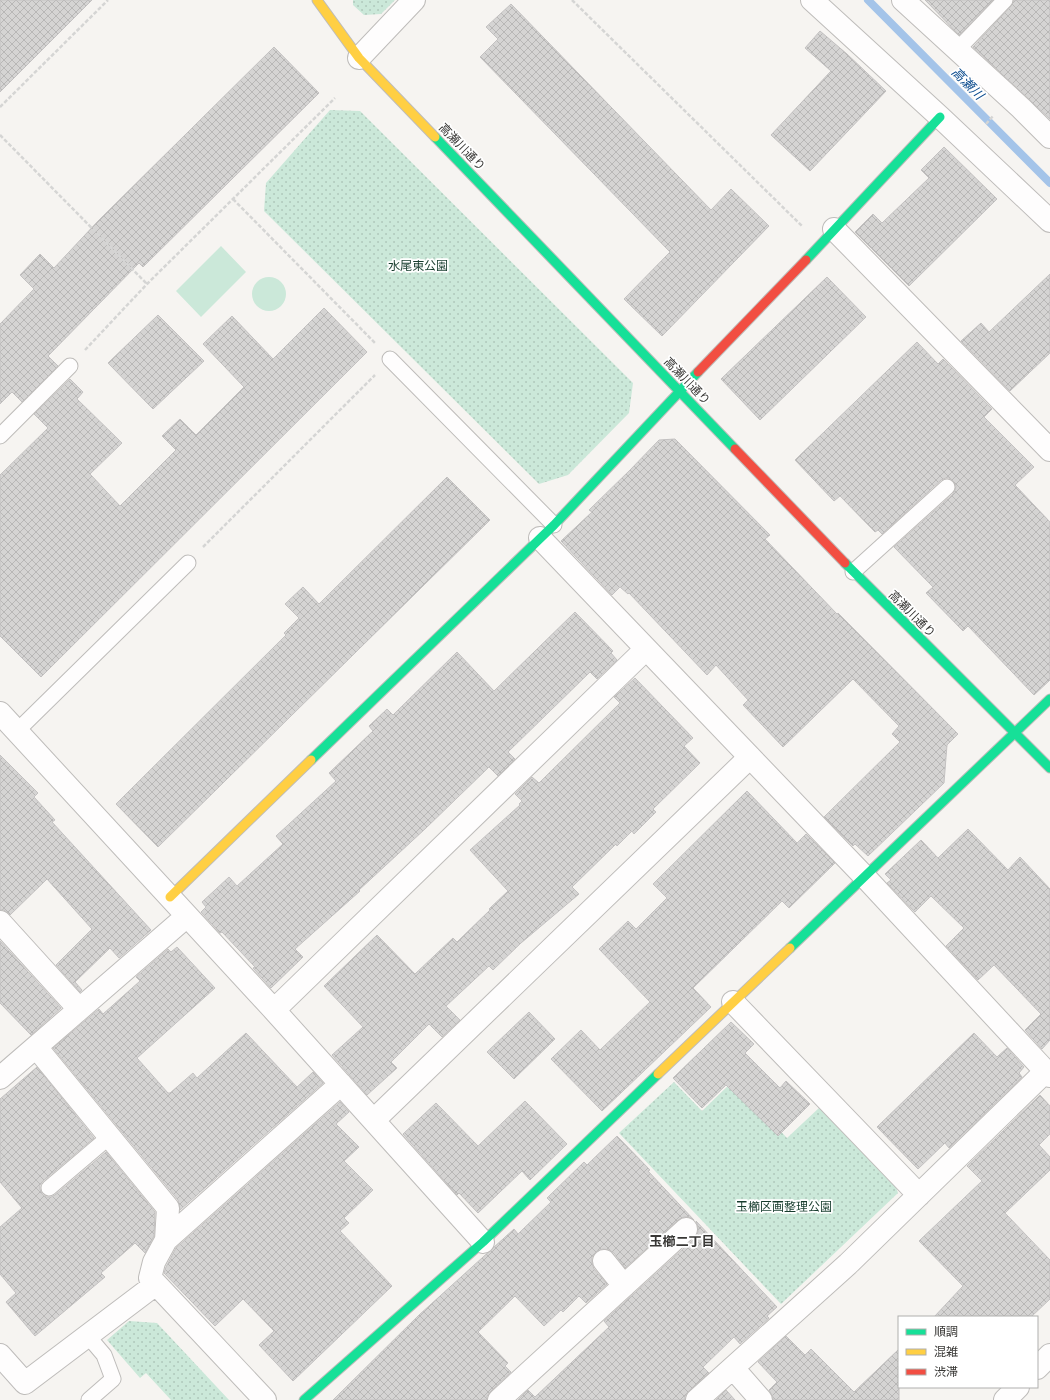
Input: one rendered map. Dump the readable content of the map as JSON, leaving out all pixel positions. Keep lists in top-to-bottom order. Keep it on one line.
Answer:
{"streets":{"street":["高瀬川通り"]},"districts":["玉櫛二丁目"],"water":["高瀬川"],"parks":["水尾東公園","玉櫛区画整理公園"],"legend":["順調","混雑","渋滞"]}
